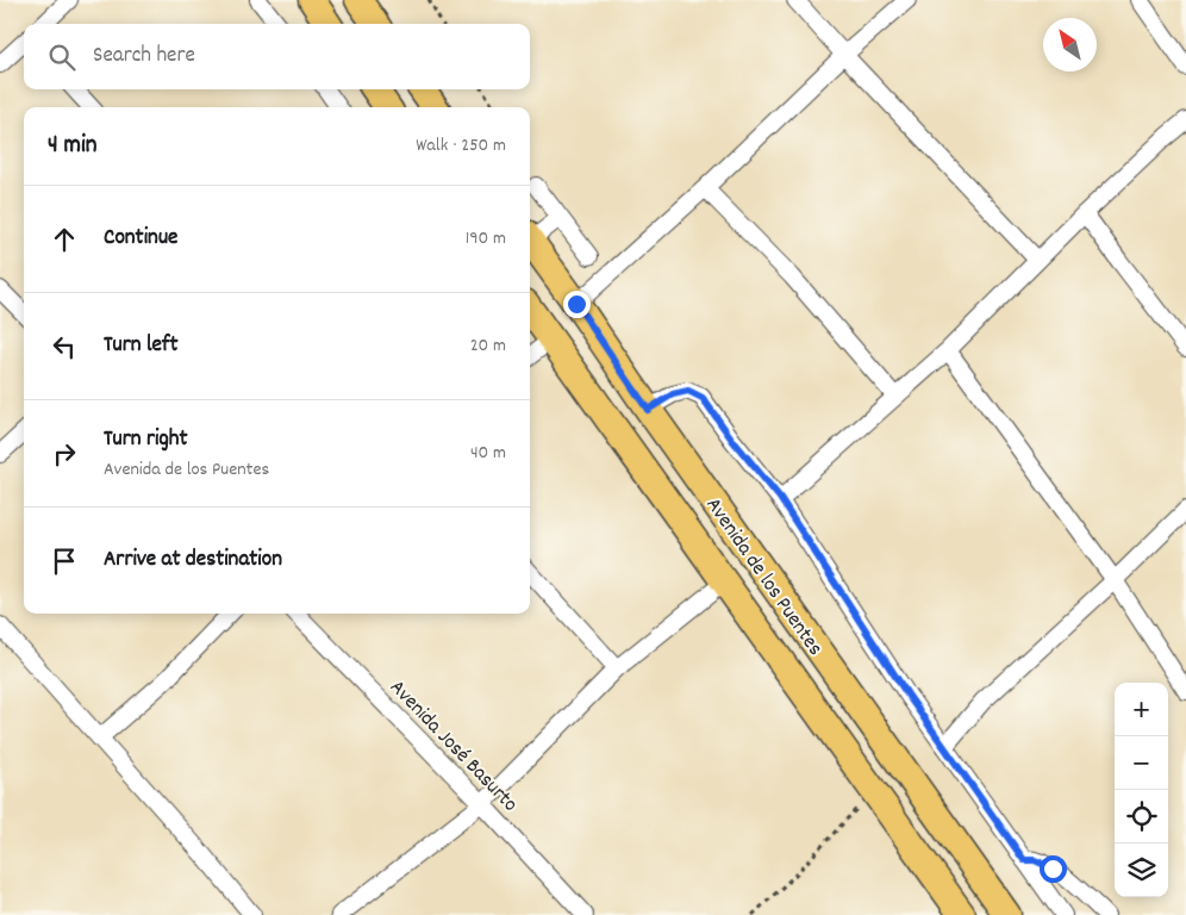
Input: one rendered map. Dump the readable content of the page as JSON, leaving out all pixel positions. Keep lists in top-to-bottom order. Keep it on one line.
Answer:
{"streets":{"main road":["Avenida de los Puentes"],"street":["Avenida José Basurto"]},"north":"top left","page":{"search":"Search here","heading":["4 min","Walk · 250 m"],"list":[["Continue","190 m"],["Turn left","20 m"],["Turn right","Avenida de los Puentes","40 m"],"Arrive at destination"],"map_buttons":["+","−"]}}
